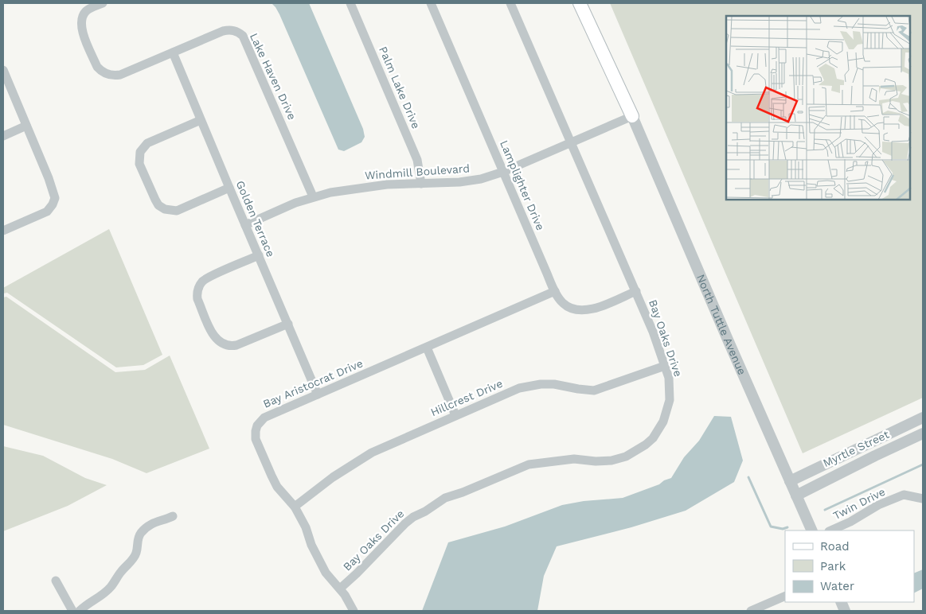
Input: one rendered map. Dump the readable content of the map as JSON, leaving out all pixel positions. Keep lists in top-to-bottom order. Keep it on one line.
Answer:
{"streets":{"main road":["North Tuttle Avenue"],"street":["Lake Haven Drive","Palm Lake Drive","Windmill Boulevard","Lamplighter Drive","Golden Terrace","Bay Oaks Drive","Bay Aristocrat Drive","Hillcrest Drive","Myrtle Street","Twin Drive"]},"crossings":[["Lake Haven Drive","Windmill Boulevard"],["Lake Haven Drive","Golden Terrace"],["Palm Lake Drive","Windmill Boulevard"],["Windmill Boulevard","Lamplighter Drive"],["Windmill Boulevard","Golden Terrace"],["Windmill Boulevard","North Tuttle Avenue"],["Windmill Boulevard","Bay Oaks Drive"],["Lamplighter Drive","Bay Oaks Drive"],["Lamplighter Drive","Bay Aristocrat Drive"],["Golden Terrace","Bay Aristocrat Drive"],["North Tuttle Avenue","Myrtle Street"],["Bay Oaks Drive","Bay Aristocrat Drive"],["Bay Oaks Drive","Hillcrest Drive"],["Bay Aristocrat Drive","Hillcrest Drive"]],"legend":["Road","Park","Water"]}
